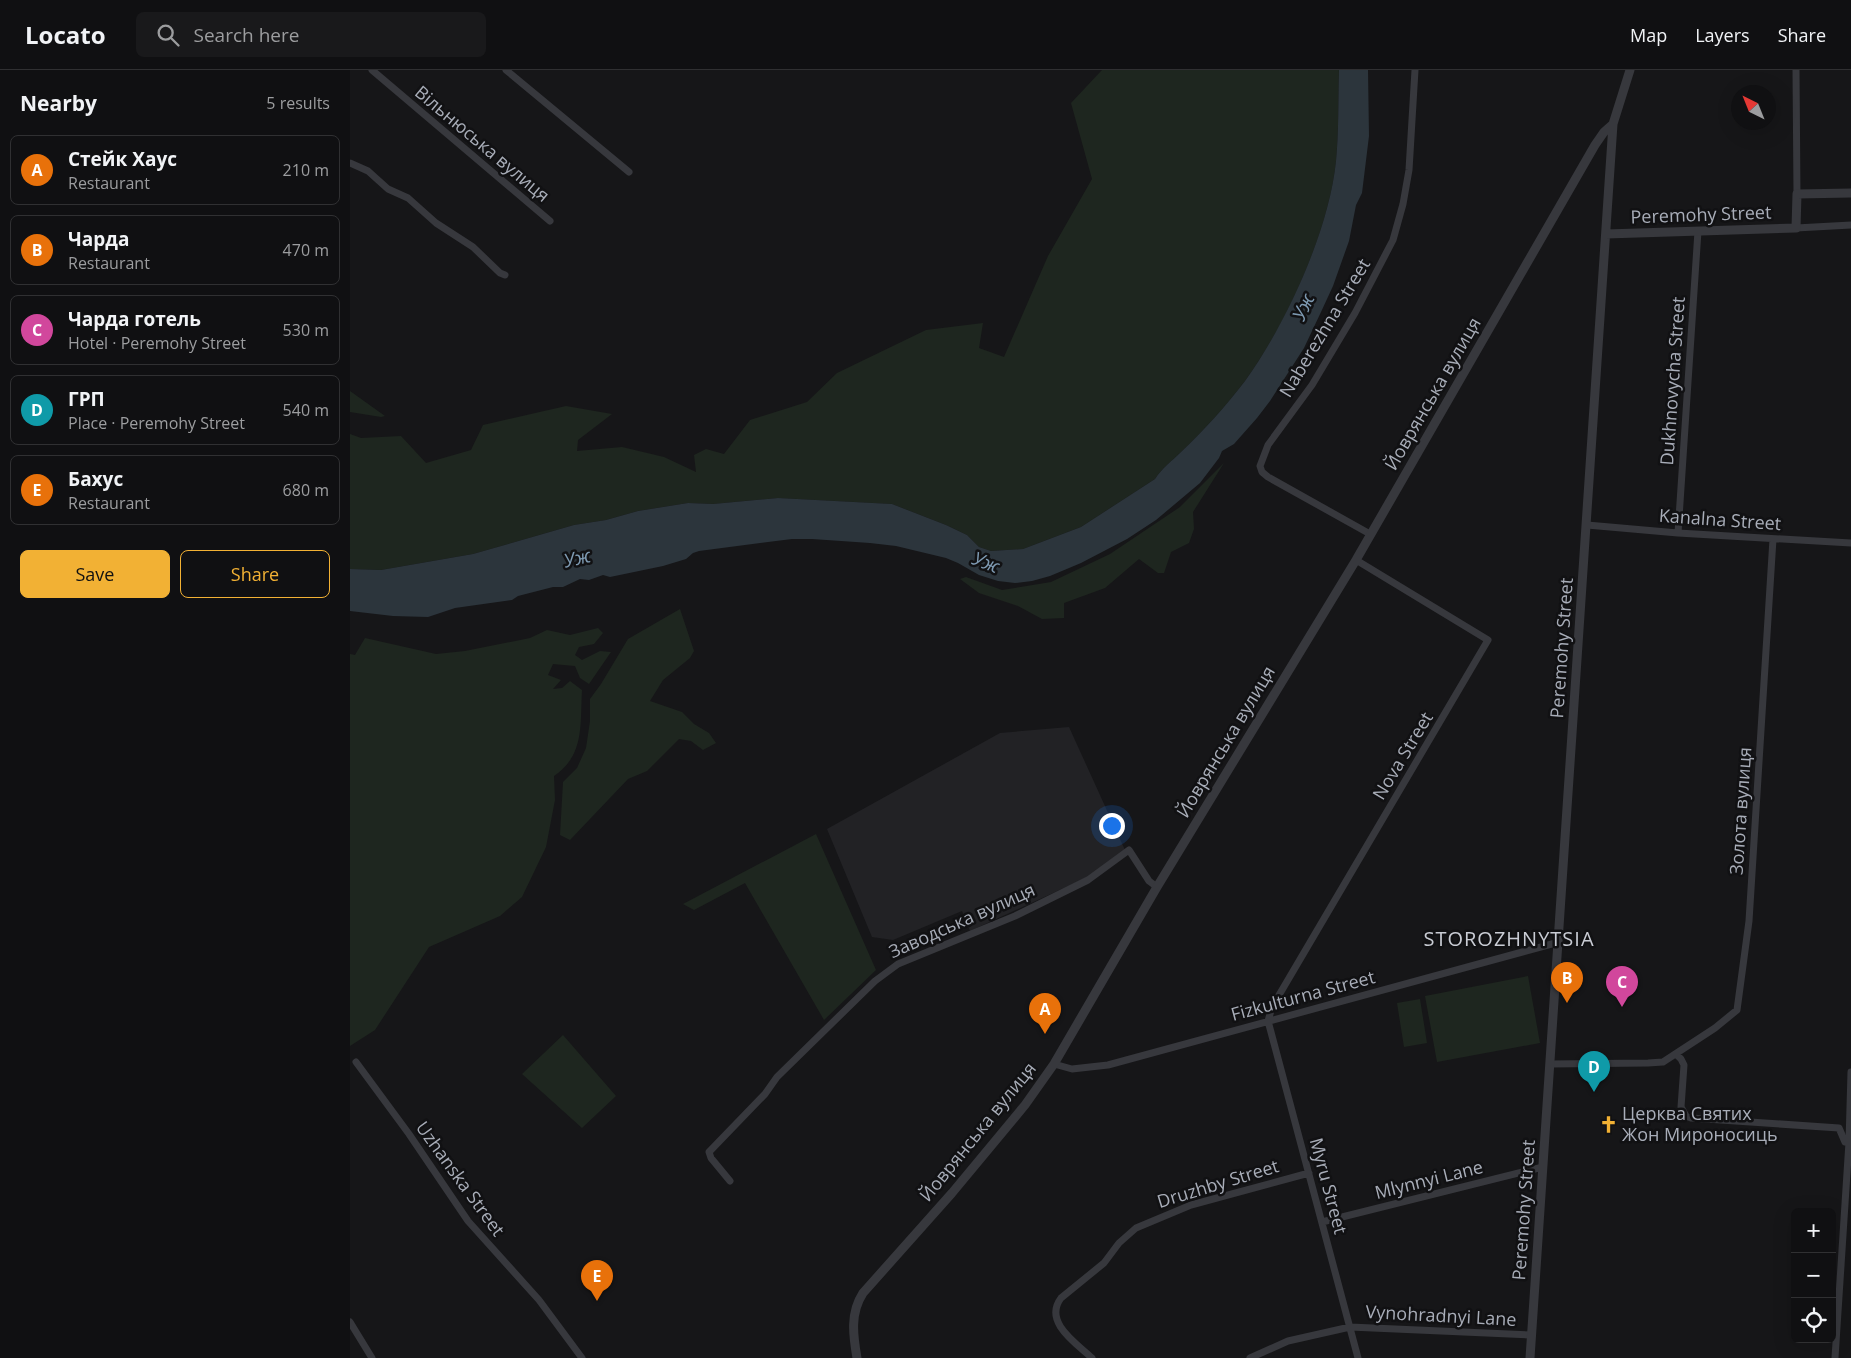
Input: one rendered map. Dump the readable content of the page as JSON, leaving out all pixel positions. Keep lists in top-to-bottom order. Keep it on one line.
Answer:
{"streets":{"street":["Вільнюська вулиця","Peremohy Street","Naberezhna Street","Dukhnovycha Street","Йоврянська вулиця","Kanalna Street","Nova Street","Золота вулиця","Заводська вулиця","Fizkulturna Street","Uzhanska Street","Mlynnyi Lane","Druzhby Street","Myru Street","Vynohradnyi Lane"]},"crossings":[["Peremohy Street","Dukhnovycha Street"],["Peremohy Street","Йоврянська вулиця"],["Peremohy Street","Kanalna Street"],["Peremohy Street","Fizkulturna Street"],["Peremohy Street","Mlynnyi Lane"],["Peremohy Street","Vynohradnyi Lane"],["Naberezhna Street","Йоврянська вулиця"],["Dukhnovycha Street","Kanalna Street"],["Йоврянська вулиця","Nova Street"],["Йоврянська вулиця","Заводська вулиця"],["Йоврянська вулиця","Fizkulturna Street"],["Kanalna Street","Золота вулиця"],["Nova Street","Fizkulturna Street"],["Nova Street","Myru Street"],["Fizkulturna Street","Myru Street"],["Mlynnyi Lane","Myru Street"],["Druzhby Street","Myru Street"],["Myru Street","Vynohradnyi Lane"]],"districts":["STOROZHNYTSIA"],"water":["Уж"],"places":{"church":["Церква Святих Жон Мироносиць"]},"north":"top left","page":{"header":"Locato","search":"Search here","nav":["Map","Layers","Share"],"heading":["Nearby","5 results"],"list":[{"mark":"A","name":"Стейк Хаус","note":"Restaurant","value":"210 m"},{"mark":"B","name":"Чарда","note":"Restaurant","value":"470 m"},{"mark":"C","name":"Чарда готель","note":"Hotel · Peremohy Street","value":"530 m"},{"mark":"D","name":"ГРП","note":"Place · Peremohy Street","value":"540 m"},{"mark":"E","name":"Бахус","note":"Restaurant","value":"680 m"}],"buttons":["Save","Share"],"pins":["B","C","A","D","E"],"map_buttons":["+","−"]}}
